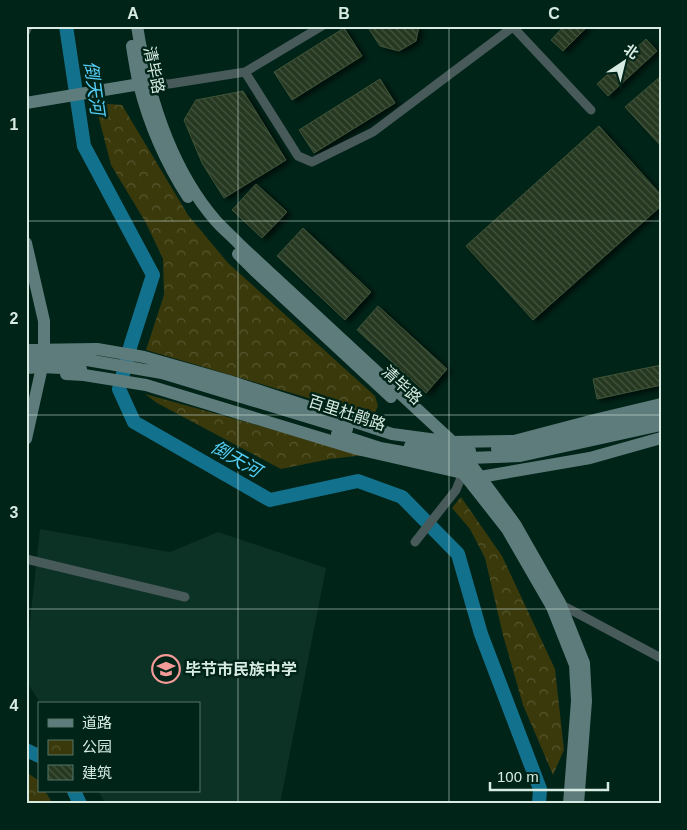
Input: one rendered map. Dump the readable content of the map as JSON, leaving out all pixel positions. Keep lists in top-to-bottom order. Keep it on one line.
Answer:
{"streets":{"main road":["清毕路","百里杜鹃路"]},"water":["倒天河"],"places":{"school or university":["毕节市民族中学"]},"legend":["道路","公园","建筑"],"scale_bar":"100 m","north":"top right","grid":{"columns":["A","B","C"],"rows":["1","2","3","4"]}}
